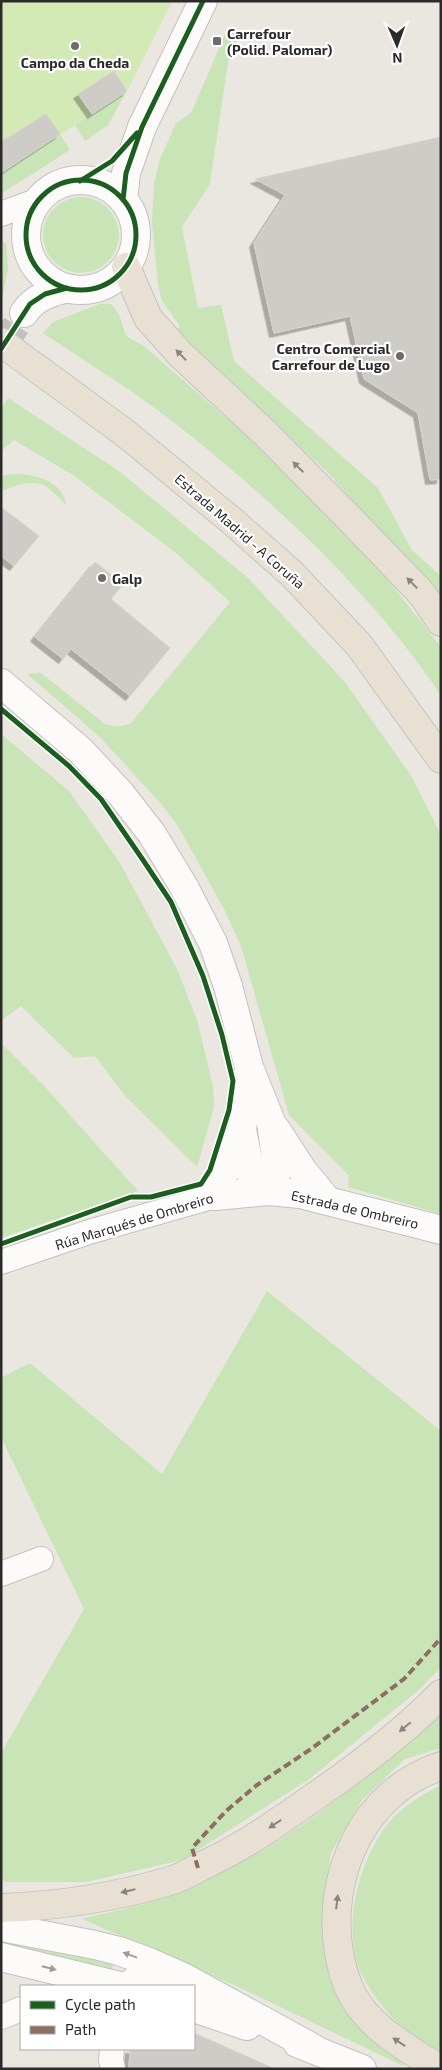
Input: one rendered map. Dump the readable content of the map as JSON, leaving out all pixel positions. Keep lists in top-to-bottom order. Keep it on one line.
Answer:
{"streets":{"highway":["Estrada Madrid - A Coruña"],"street":["Estrada de Ombreiro","Rúa Marqués de Ombreiro"]},"crossings":[["Estrada de Ombreiro","Rúa Marqués de Ombreiro"]],"places":{"transit":["Carrefour (Polid. Palomar)"],"other":["Campo da Cheda","Centro Comercial Carrefour de Lugo","Galp"]},"legend":["Cycle path","Path"],"north":"bottom"}
